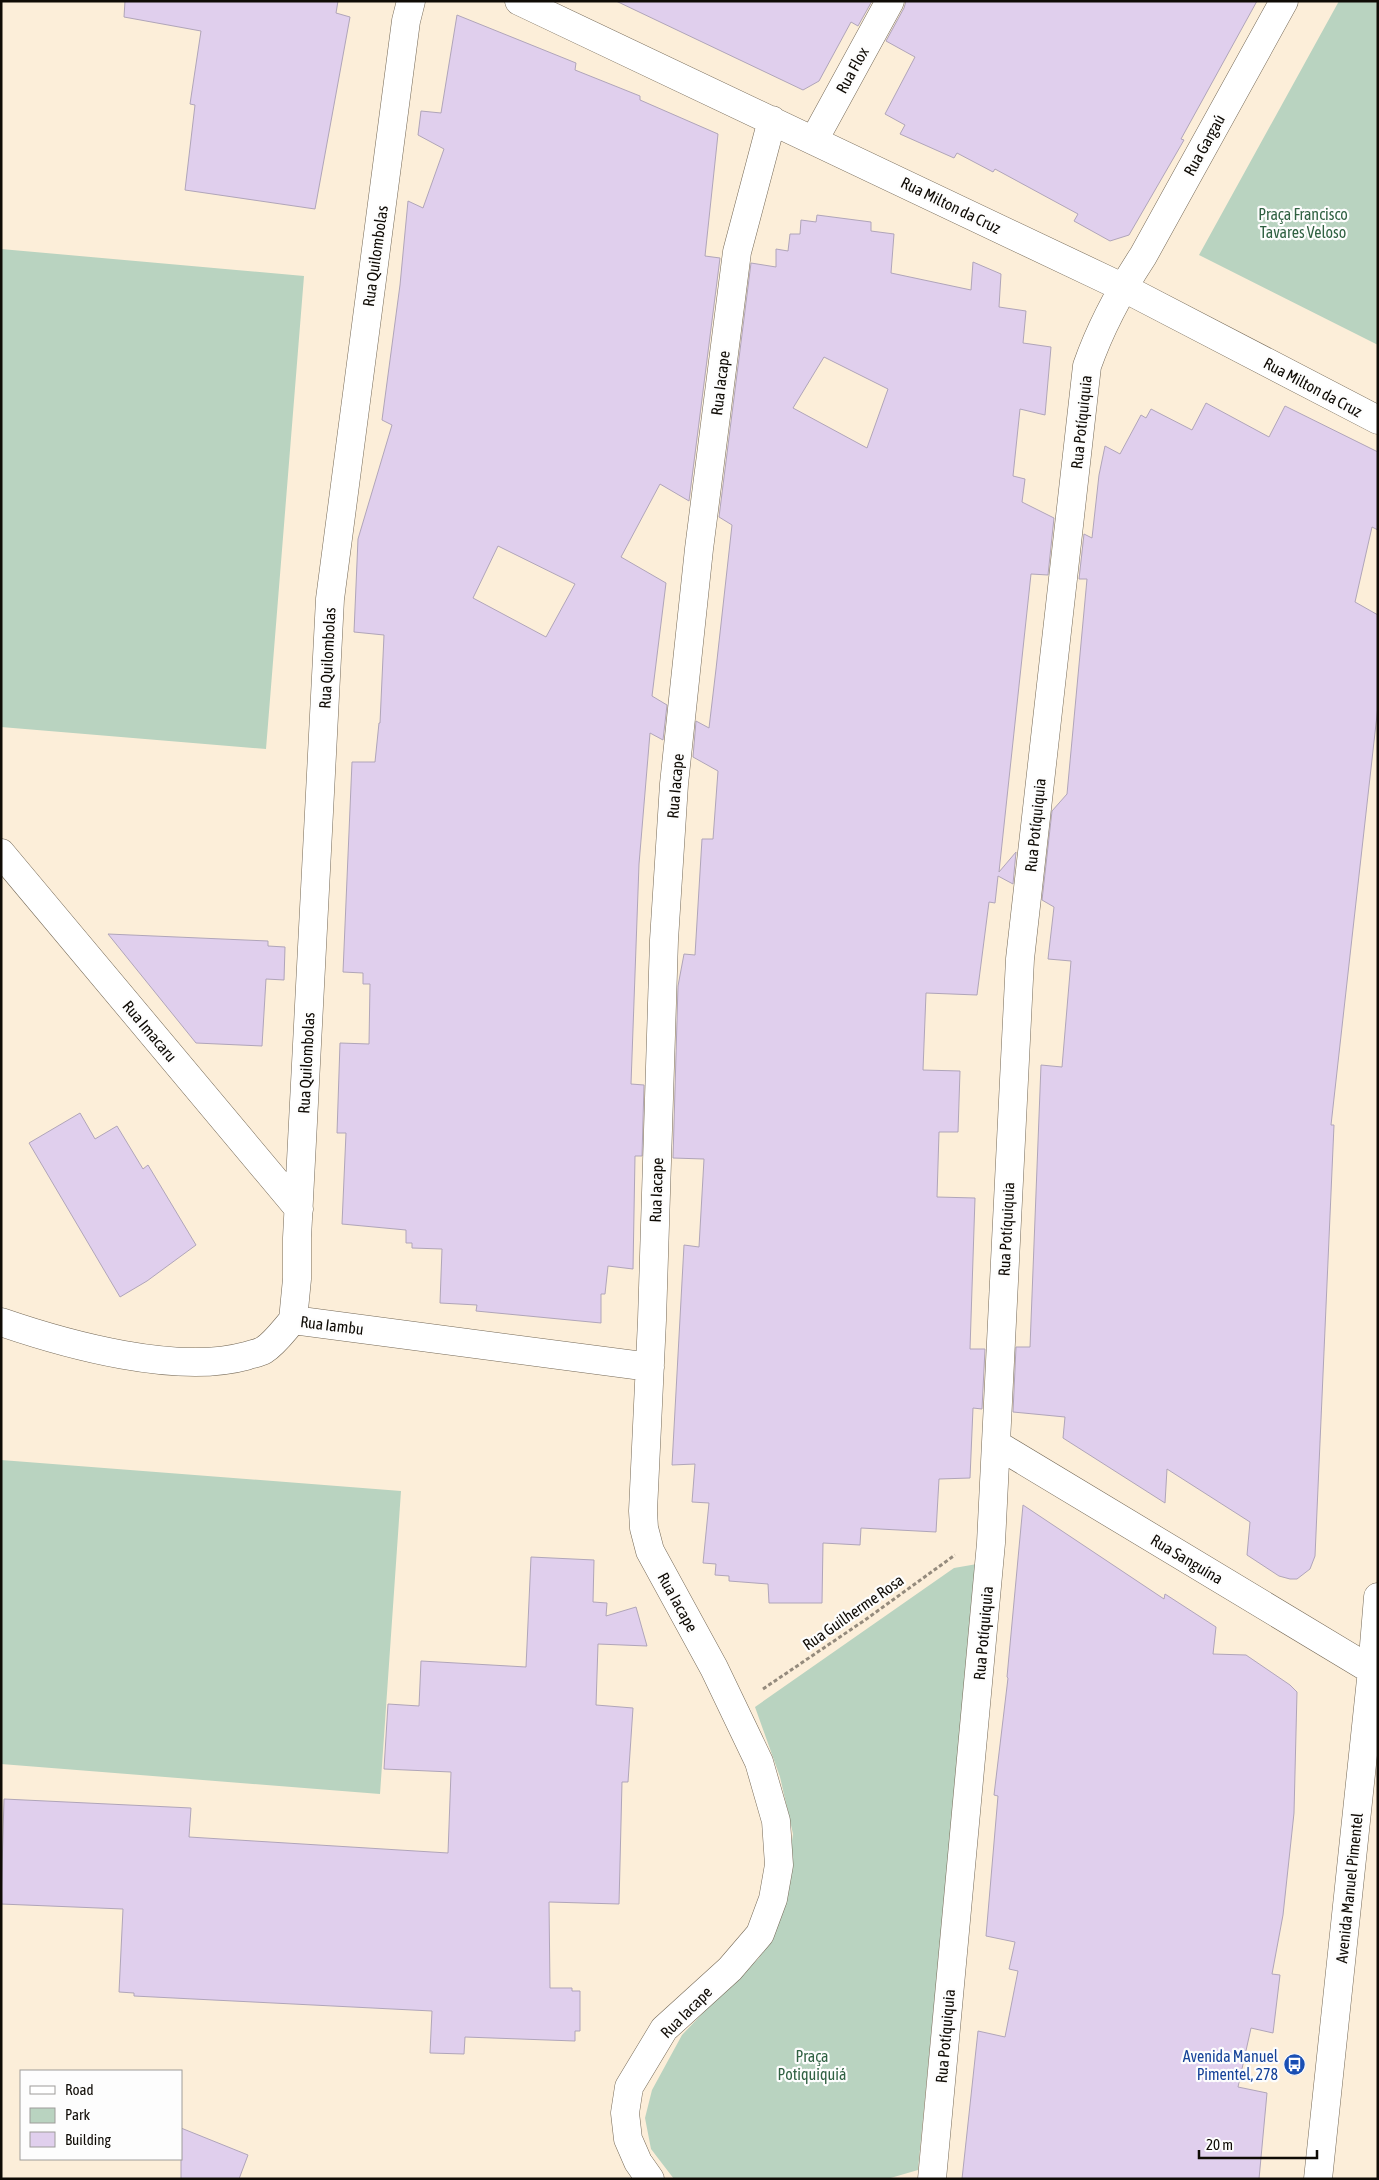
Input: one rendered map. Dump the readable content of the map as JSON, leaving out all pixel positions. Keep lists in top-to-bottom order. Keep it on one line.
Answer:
{"streets":{"street":["Rua Flox","Rua Gargaú","Rua Milton da Cruz","Rua Quilombolas","Rua Iacape","Rua Potíquiquia","Rua Imacaru","Rua Iambu","Rua Sanguína","Avenida Manuel Pimentel"],"path":["Rua Guilherme Rosa"]},"crossings":[["Rua Flox","Rua Milton da Cruz"],["Rua Gargaú","Rua Milton da Cruz"],["Rua Gargaú","Rua Potíquiquia"],["Rua Milton da Cruz","Rua Iacape"],["Rua Milton da Cruz","Rua Potíquiquia"],["Rua Quilombolas","Rua Imacaru"],["Rua Quilombolas","Rua Iambu"],["Rua Iacape","Rua Iambu"],["Rua Iacape","Rua Guilherme Rosa"],["Rua Potíquiquia","Rua Sanguína"],["Rua Potíquiquia","Rua Guilherme Rosa"],["Rua Sanguína","Avenida Manuel Pimentel"]],"parks":["Praça Francisco Tavares Veloso","Praça Potiquiquiá"],"places":{"bus stop":["Avenida Manuel Pimentel, 278"]},"legend":["Road","Park","Building"],"scale_bar":"20 m"}
